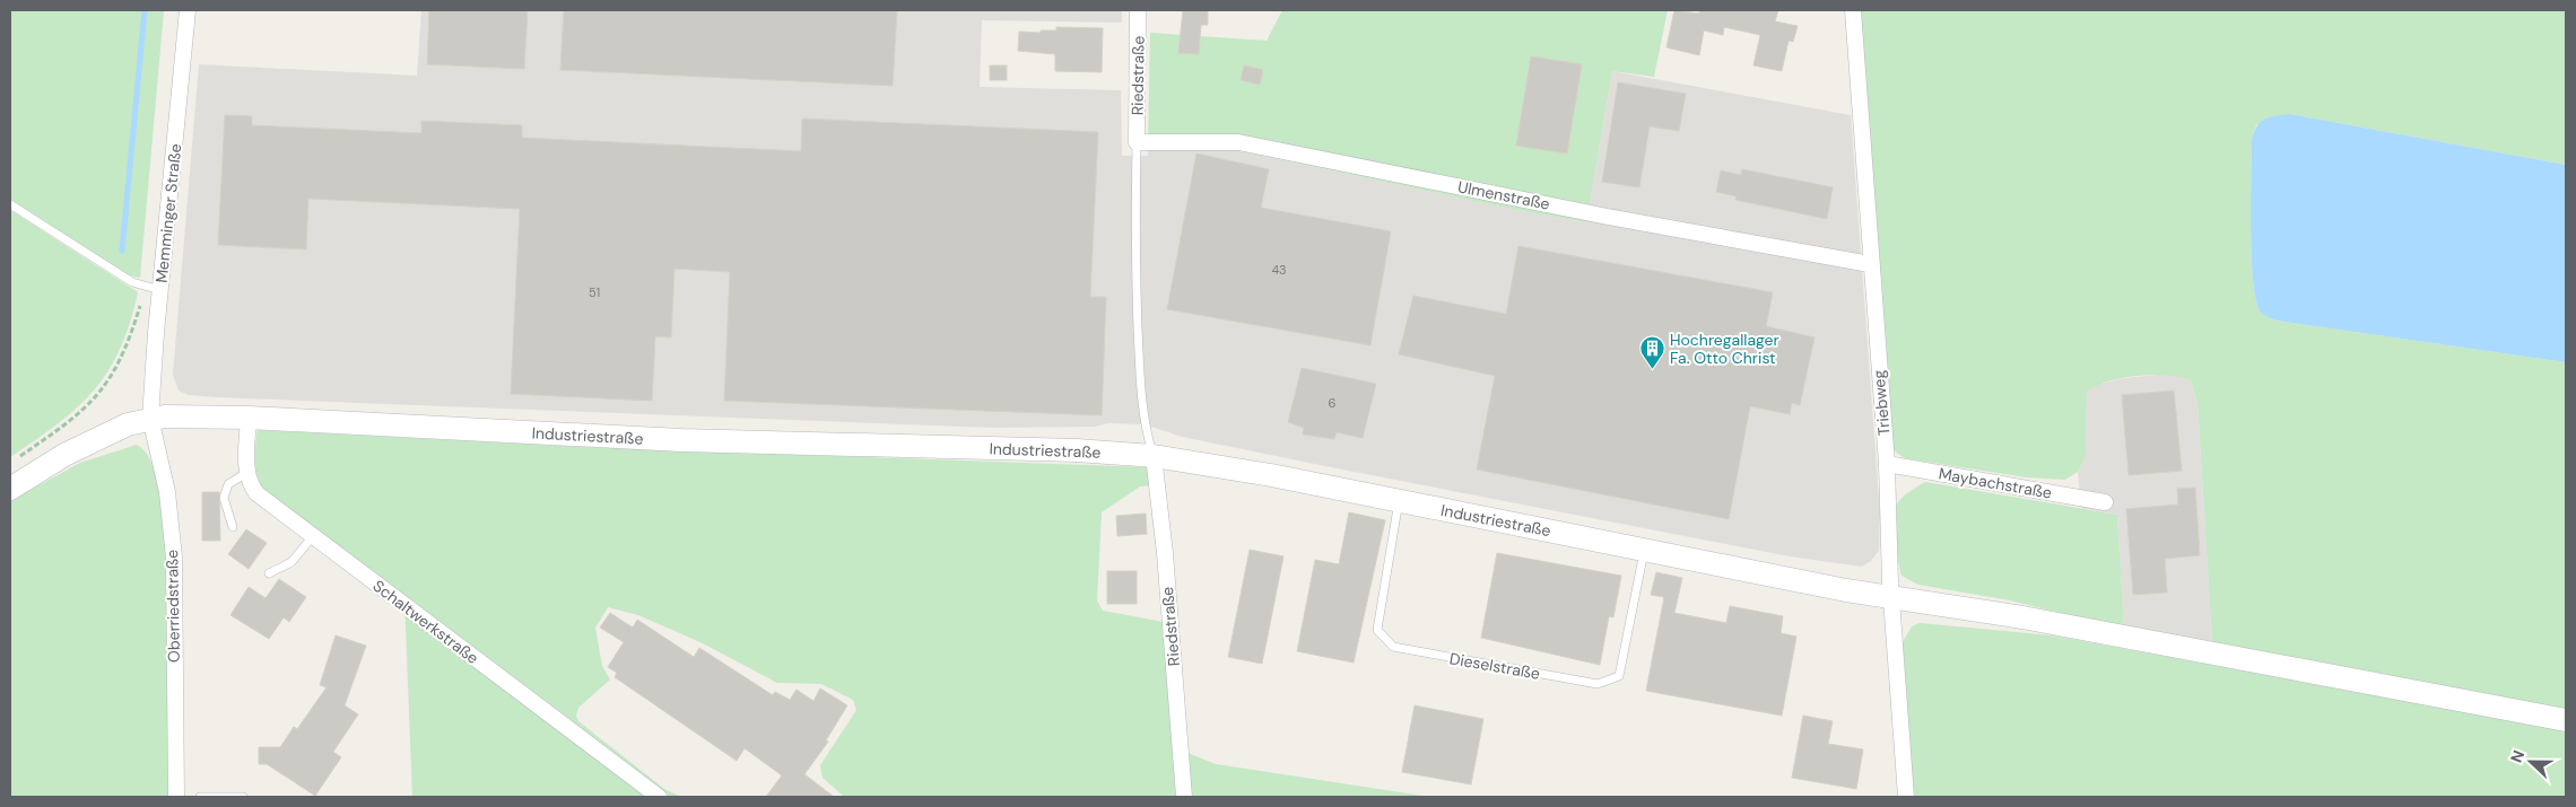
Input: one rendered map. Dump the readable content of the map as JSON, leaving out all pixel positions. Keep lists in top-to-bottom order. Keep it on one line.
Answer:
{"streets":{"street":["Riedstraße","Ulmenstraße","Memminger Straße","Triebweg","Industriestraße","Maybachstraße","Oberriedstraße","Schaltwerkstraße"],"lane":["Dieselstraße"]},"crossings":[["Riedstraße","Ulmenstraße"],["Riedstraße","Industriestraße"],["Ulmenstraße","Triebweg"],["Memminger Straße","Industriestraße"],["Memminger Straße","Oberriedstraße"],["Triebweg","Industriestraße"],["Triebweg","Maybachstraße"],["Industriestraße","Oberriedstraße"],["Industriestraße","Dieselstraße"]],"places":{"building":["Hochregallager Fa. Otto Christ"]},"house_numbers":["43","51","6"],"north":"left"}
